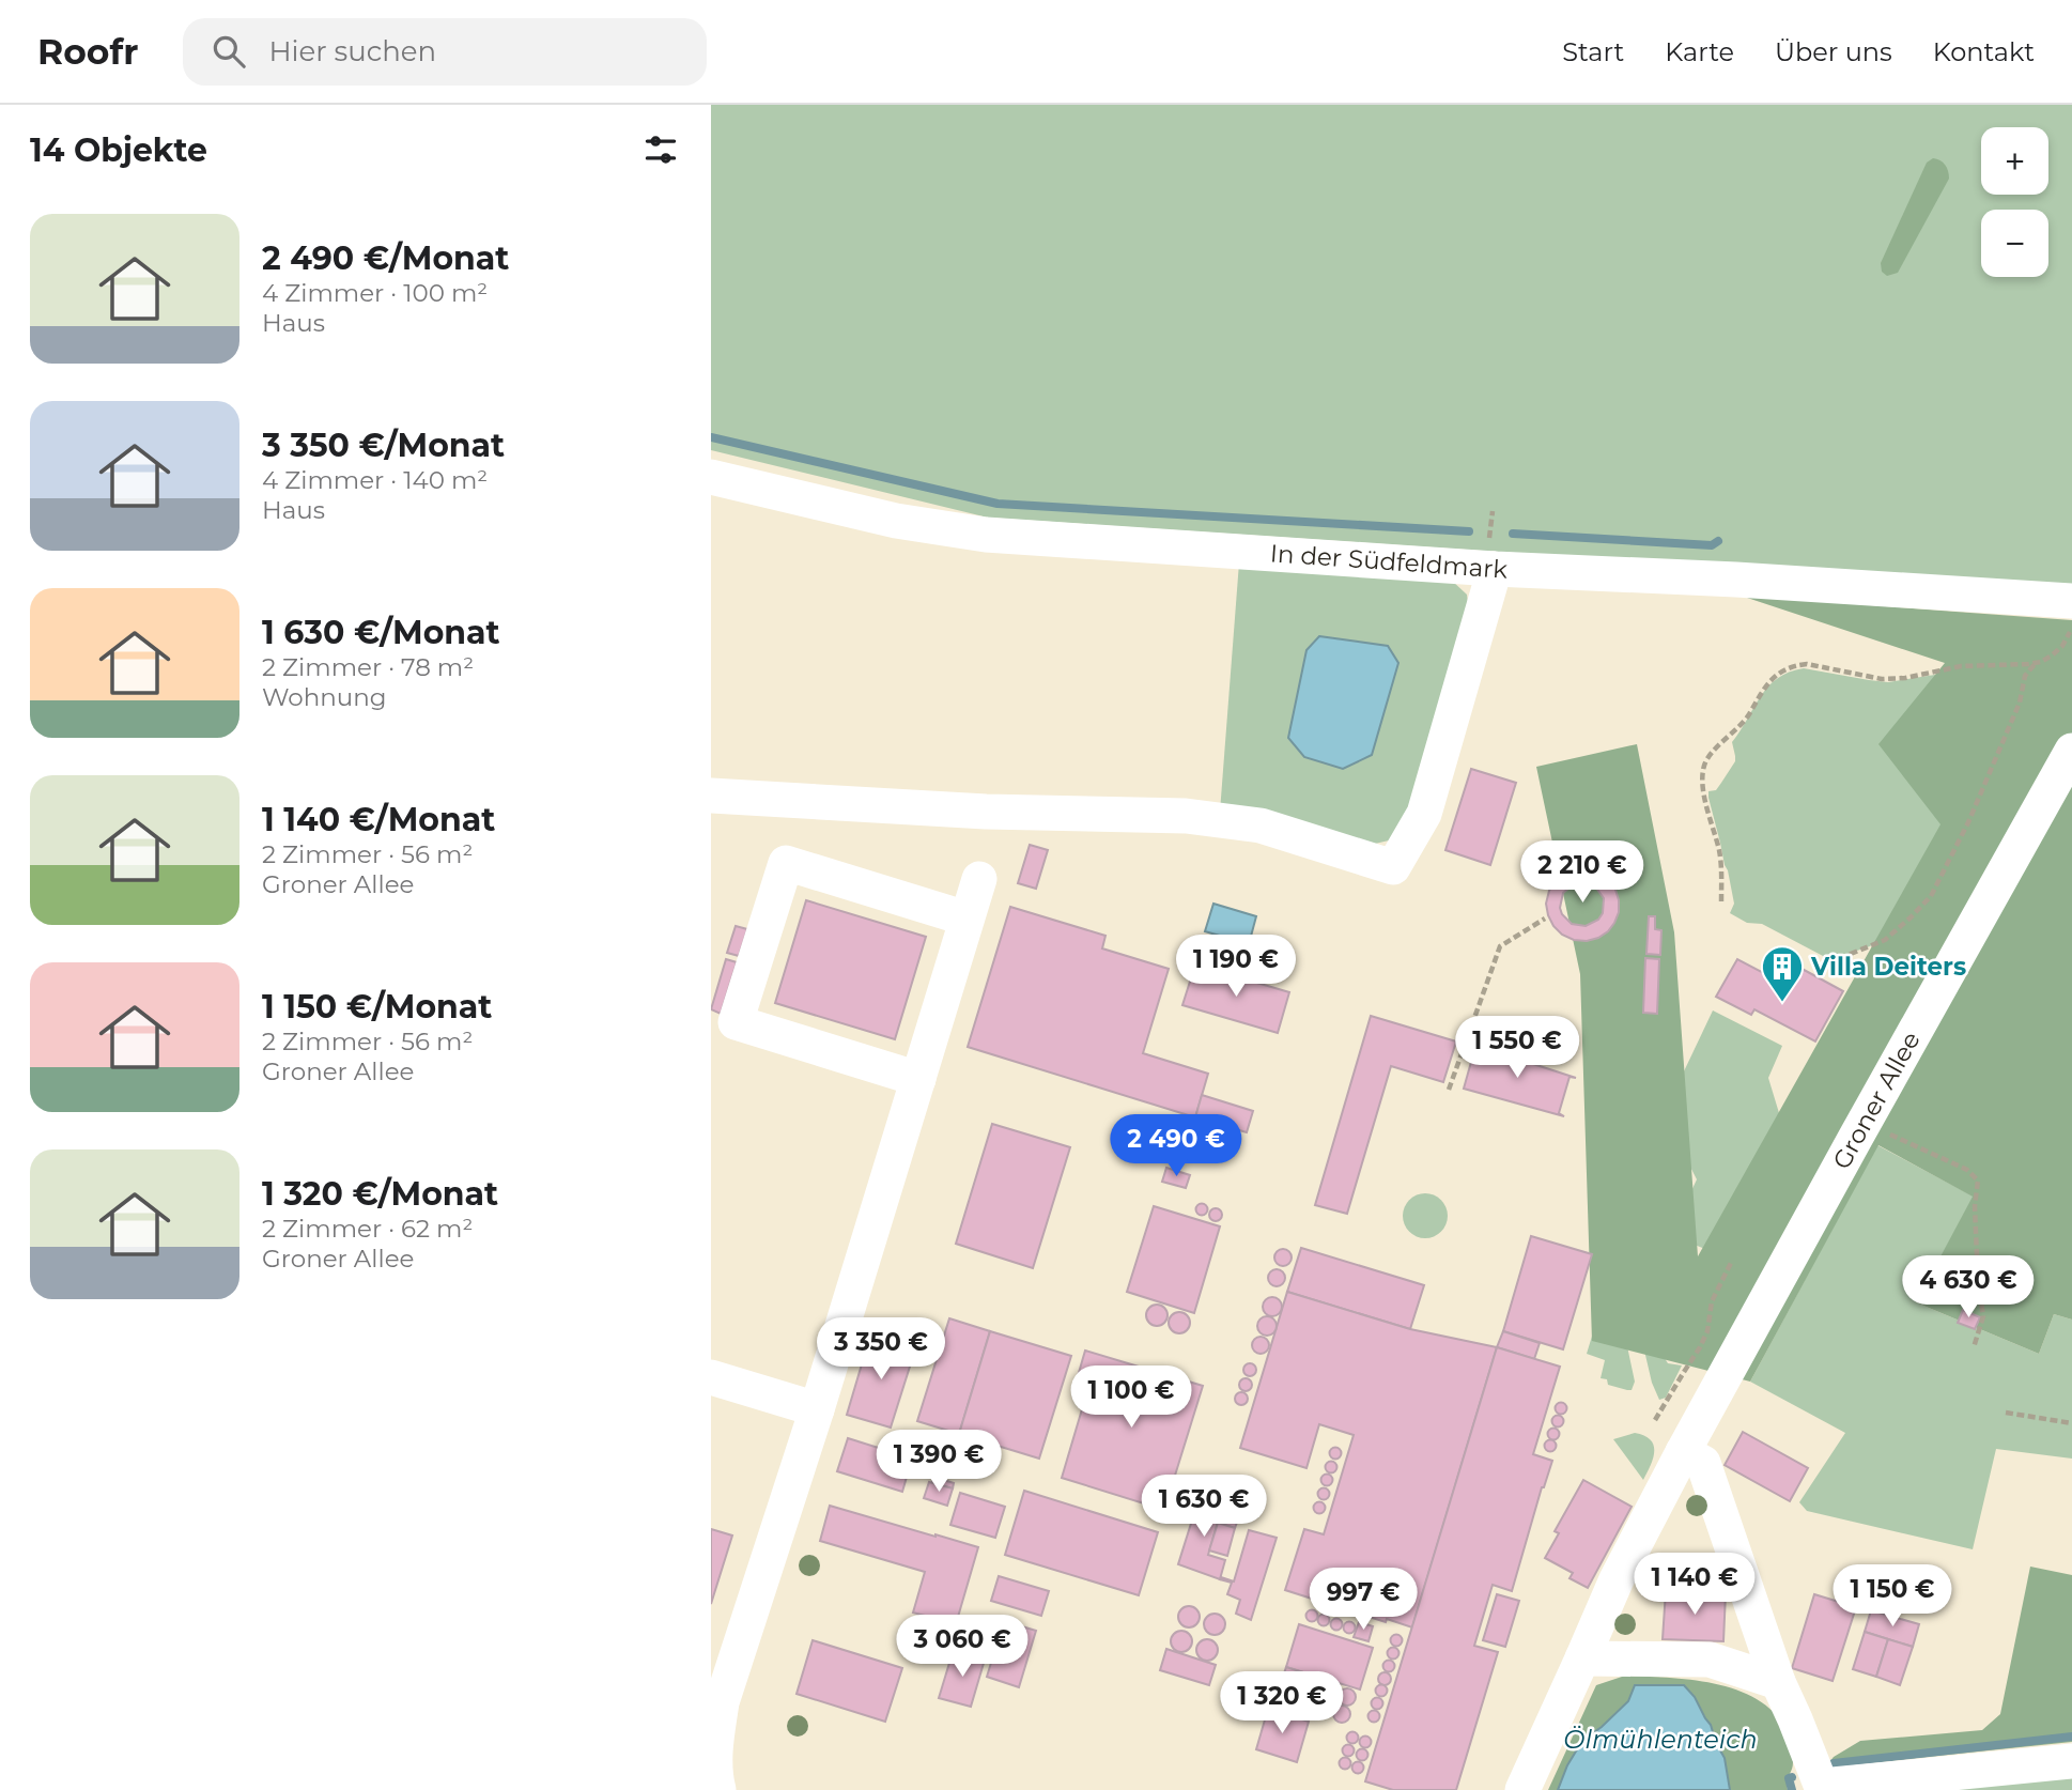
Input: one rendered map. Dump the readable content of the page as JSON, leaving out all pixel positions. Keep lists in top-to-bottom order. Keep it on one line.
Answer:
{"streets":{"street":["In der Südfeldmark","Groner Allee"]},"water":["Ölmühlenteich"],"places":{"building":["Villa Deiters"]},"page":{"header":"Roofr","search":"Hier suchen","nav":["Start","Karte","Über uns","Kontakt"],"heading":"14 Objekte","map_buttons":["+","−"],"list":[{"name":"2 490 €/Monat","note":"4 Zimmer · 100 m² · Haus"},{"name":"3 350 €/Monat","note":"4 Zimmer · 140 m² · Haus"},{"name":"1 630 €/Monat","note":"2 Zimmer · 78 m² · Wohnung"},{"name":"1 140 €/Monat","note":"2 Zimmer · 56 m² · Groner Allee"},{"name":"1 150 €/Monat","note":"2 Zimmer · 56 m² · Groner Allee"},{"name":"1 320 €/Monat","note":"2 Zimmer · 62 m² · Groner Allee"}],"price":["2 210 €","1 190 €","1 550 €","2 490 €","4 630 €","3 350 €","1 100 €","1 390 €","1 630 €","1 140 €","1 150 €","997 €","3 060 €","1 320 €"]}}
